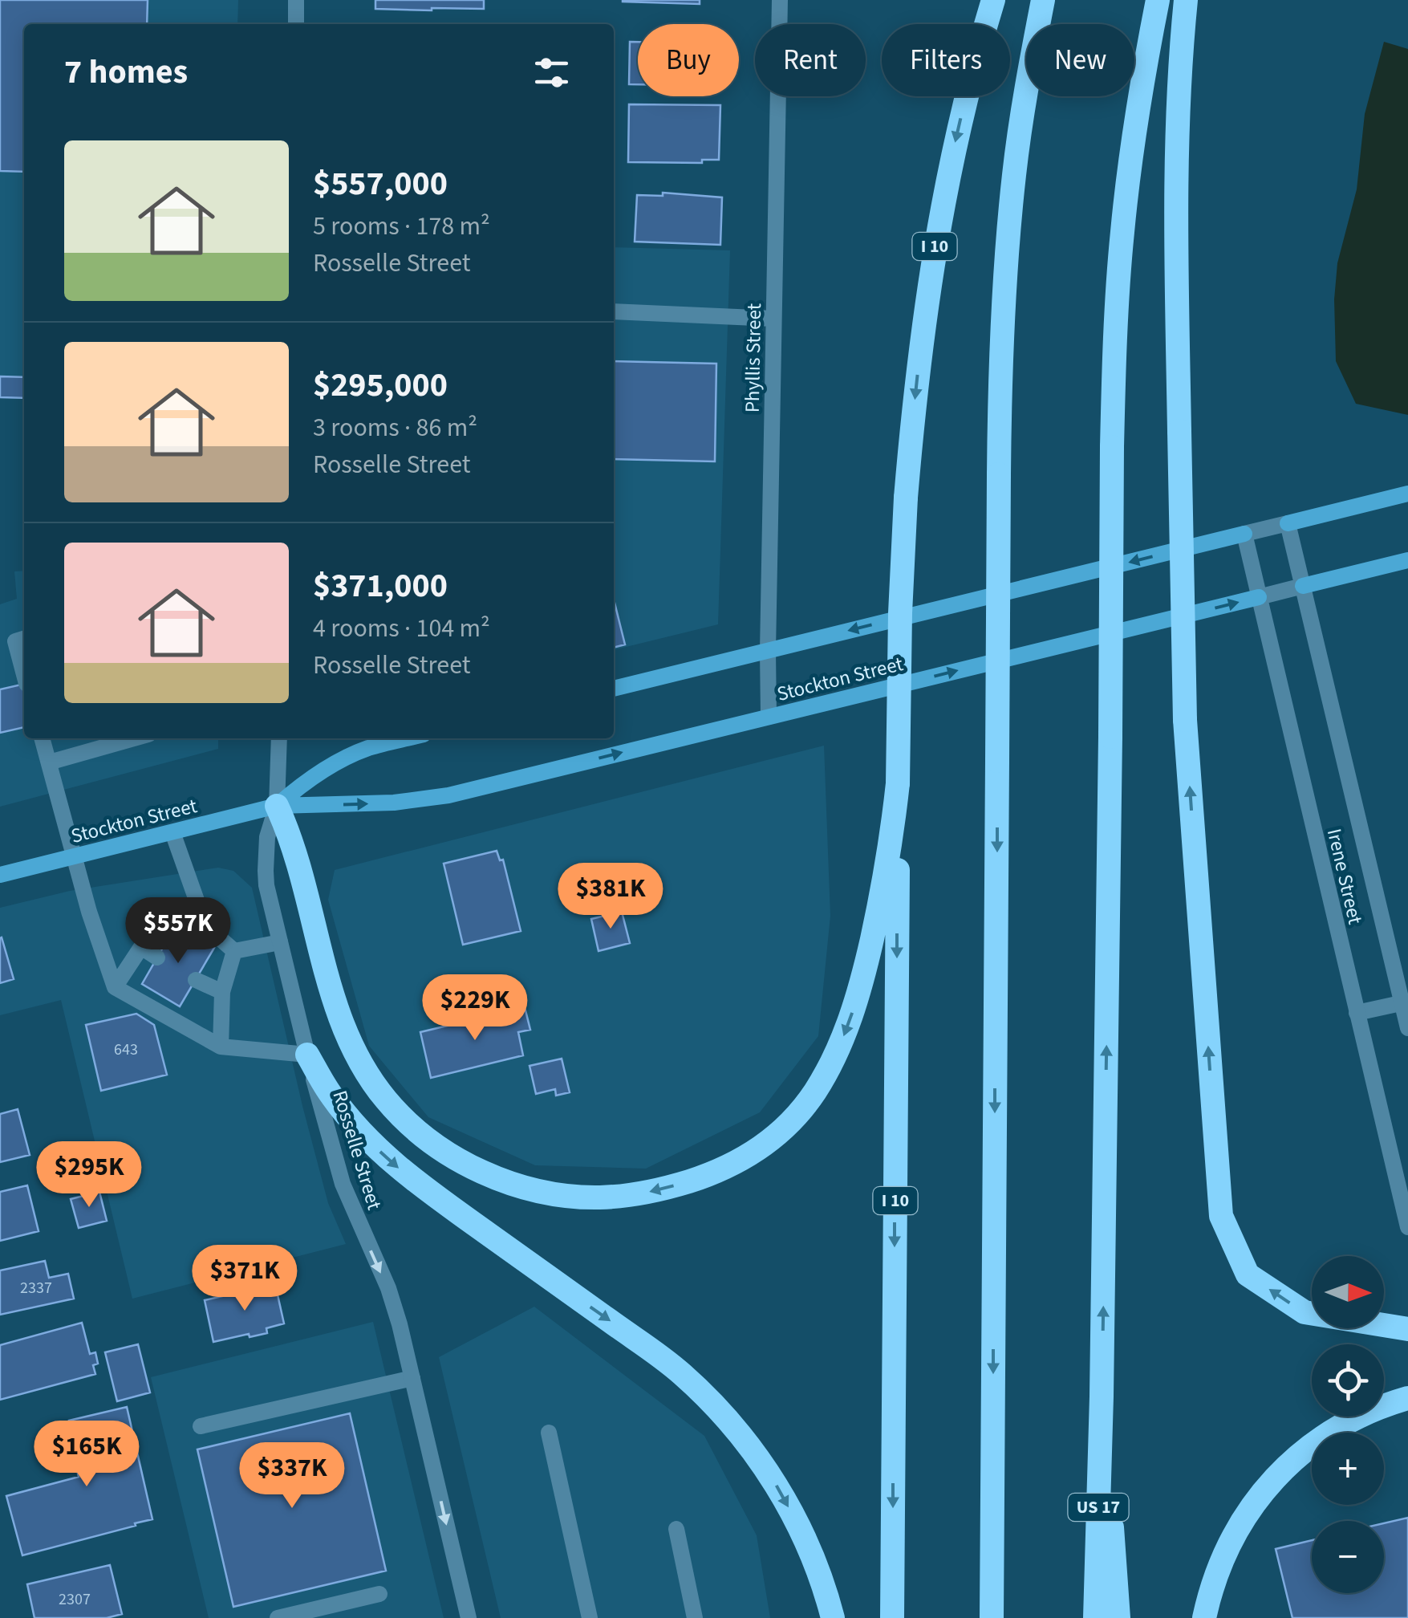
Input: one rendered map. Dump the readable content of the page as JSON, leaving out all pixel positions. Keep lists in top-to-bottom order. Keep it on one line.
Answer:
{"streets":{"highway":["I 10","US 17"],"main road":["Stockton Street"],"street":["Phyllis Street","Irene Street","Rosselle Street"]},"crossings":[["Phyllis Street","Stockton Street"],["Stockton Street","Irene Street"],["Stockton Street","Rosselle Street"]],"one_way":["Rosselle Street"],"house_numbers":["643","2337","2307"],"north":"right","page":{"chip":["Buy","Rent","Filters","New"],"heading":"7 homes","list":[{"name":"$557,000","note":"5 rooms · 178 m² · Rosselle Street"},{"name":"$295,000","note":"3 rooms · 86 m² · Rosselle Street"},{"name":"$371,000","note":"4 rooms · 104 m² · Rosselle Street"}],"price":["$381K","$557K","$229K","$295K","$371K","$165K","$337K"],"map_buttons":["+","−"]}}
